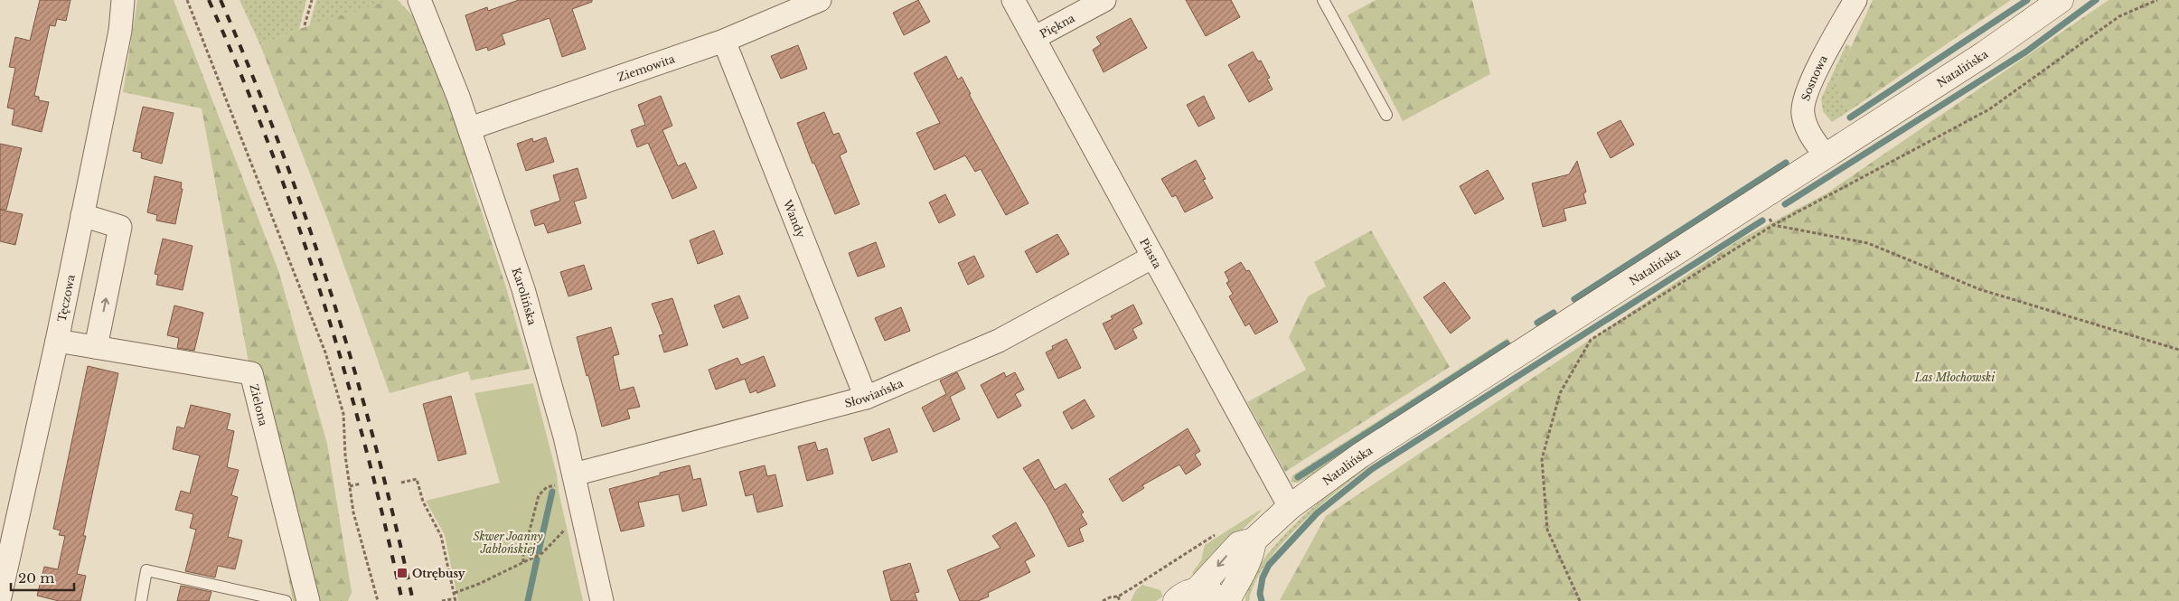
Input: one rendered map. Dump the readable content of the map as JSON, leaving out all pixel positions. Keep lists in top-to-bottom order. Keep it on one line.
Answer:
{"streets":{"main road":["Natalińska"],"street":["Piękna","Ziemowita","Sosnowa","Wandy","Piasta","Karolińska","Tęczowa","Słowiańska","Zielona"]},"crossings":[["Piękna","Piasta"],["Ziemowita","Wandy"],["Ziemowita","Karolińska"],["Natalińska","Sosnowa"],["Natalińska","Piasta"],["Wandy","Słowiańska"],["Piasta","Słowiańska"],["Karolińska","Słowiańska"],["Tęczowa","Zielona"]],"parks":["Las Młochowski","Skwer Joanny Jabłońskiej"],"places":{"transit":["Otrębusy"]},"scale_bar":"20 m"}
